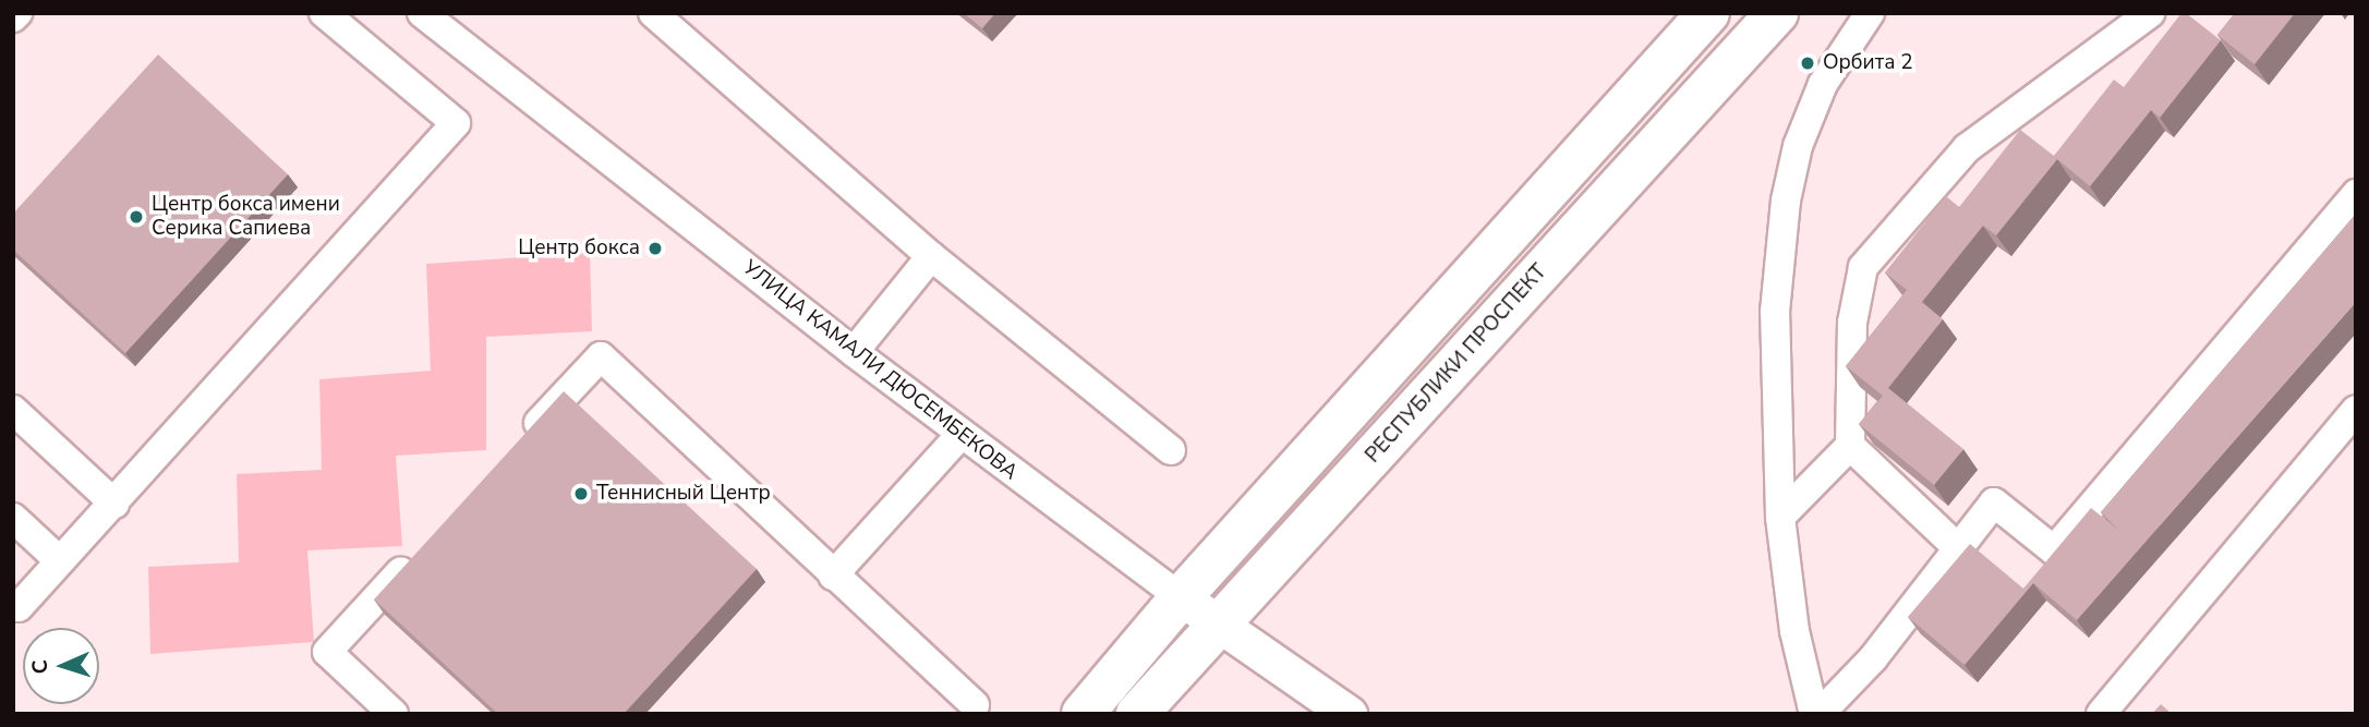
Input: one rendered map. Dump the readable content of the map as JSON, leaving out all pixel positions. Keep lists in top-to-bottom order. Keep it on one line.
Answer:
{"streets":{"highway":["РЕСПУБЛИКИ ПРОСПЕКТ"],"main road":["УЛИЦА КАМАЛИ ДЮСЕМБЕКОВА"]},"crossings":[["РЕСПУБЛИКИ ПРОСПЕКТ","УЛИЦА КАМАЛИ ДЮСЕМБЕКОВА"]],"places":["Орбита 2","Центр бокса имени Серика Сапиева","Центр бокса","Теннисный Центр"],"north":"left"}
